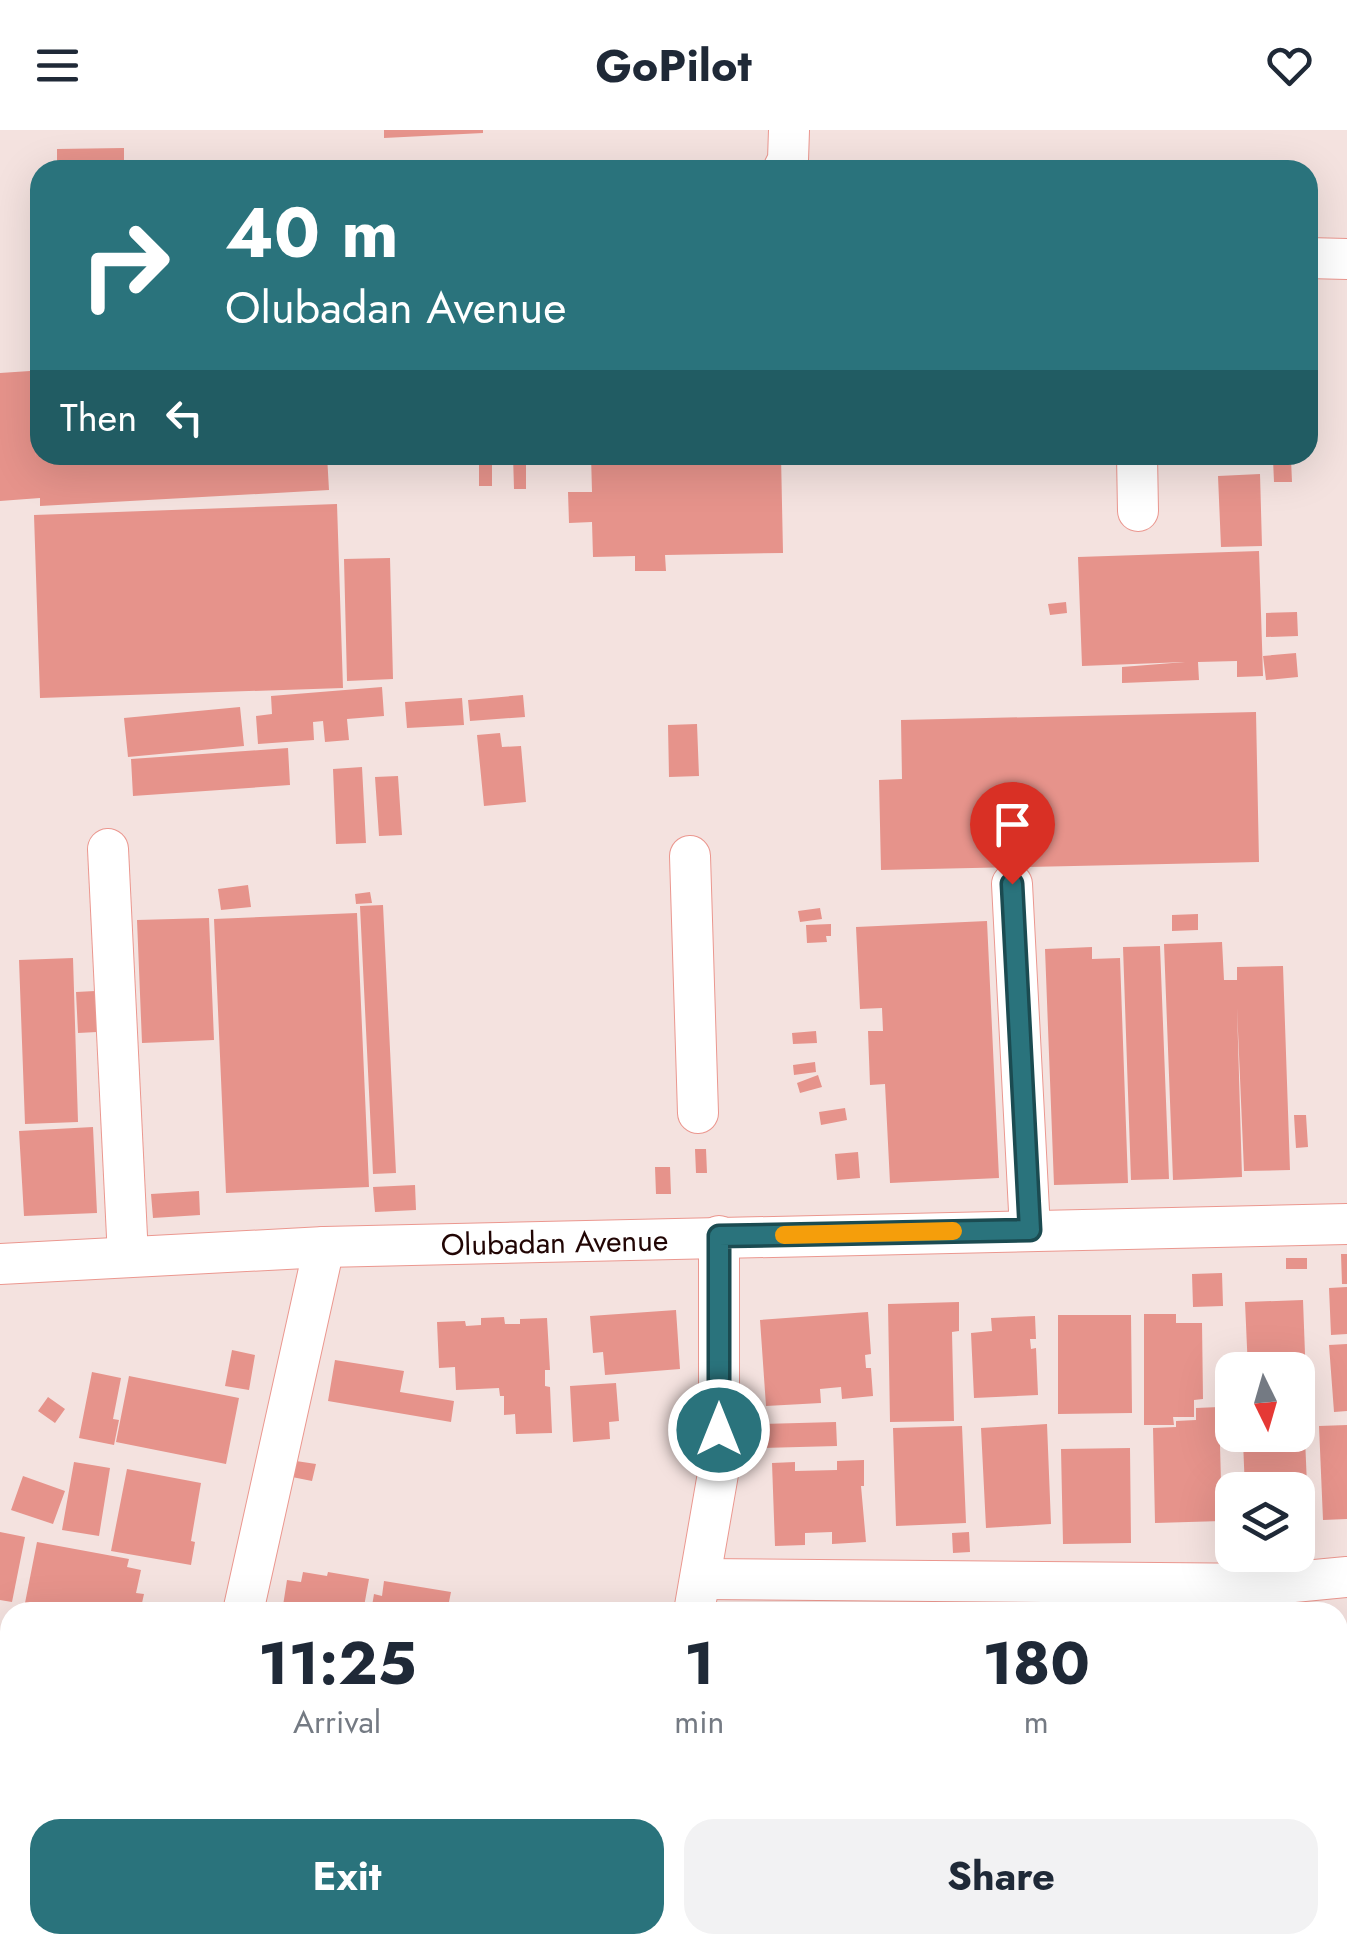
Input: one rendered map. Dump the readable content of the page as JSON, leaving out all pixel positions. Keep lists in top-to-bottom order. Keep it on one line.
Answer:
{"streets":{"street":["Olubadan Avenue"]},"north":"bottom","page":{"header":"GoPilot","turn":["40 m","Olubadan Avenue"],"then":"Then","eta":["11:25","Arrival","1","min","180","m"],"buttons":["Exit","Share"]}}
